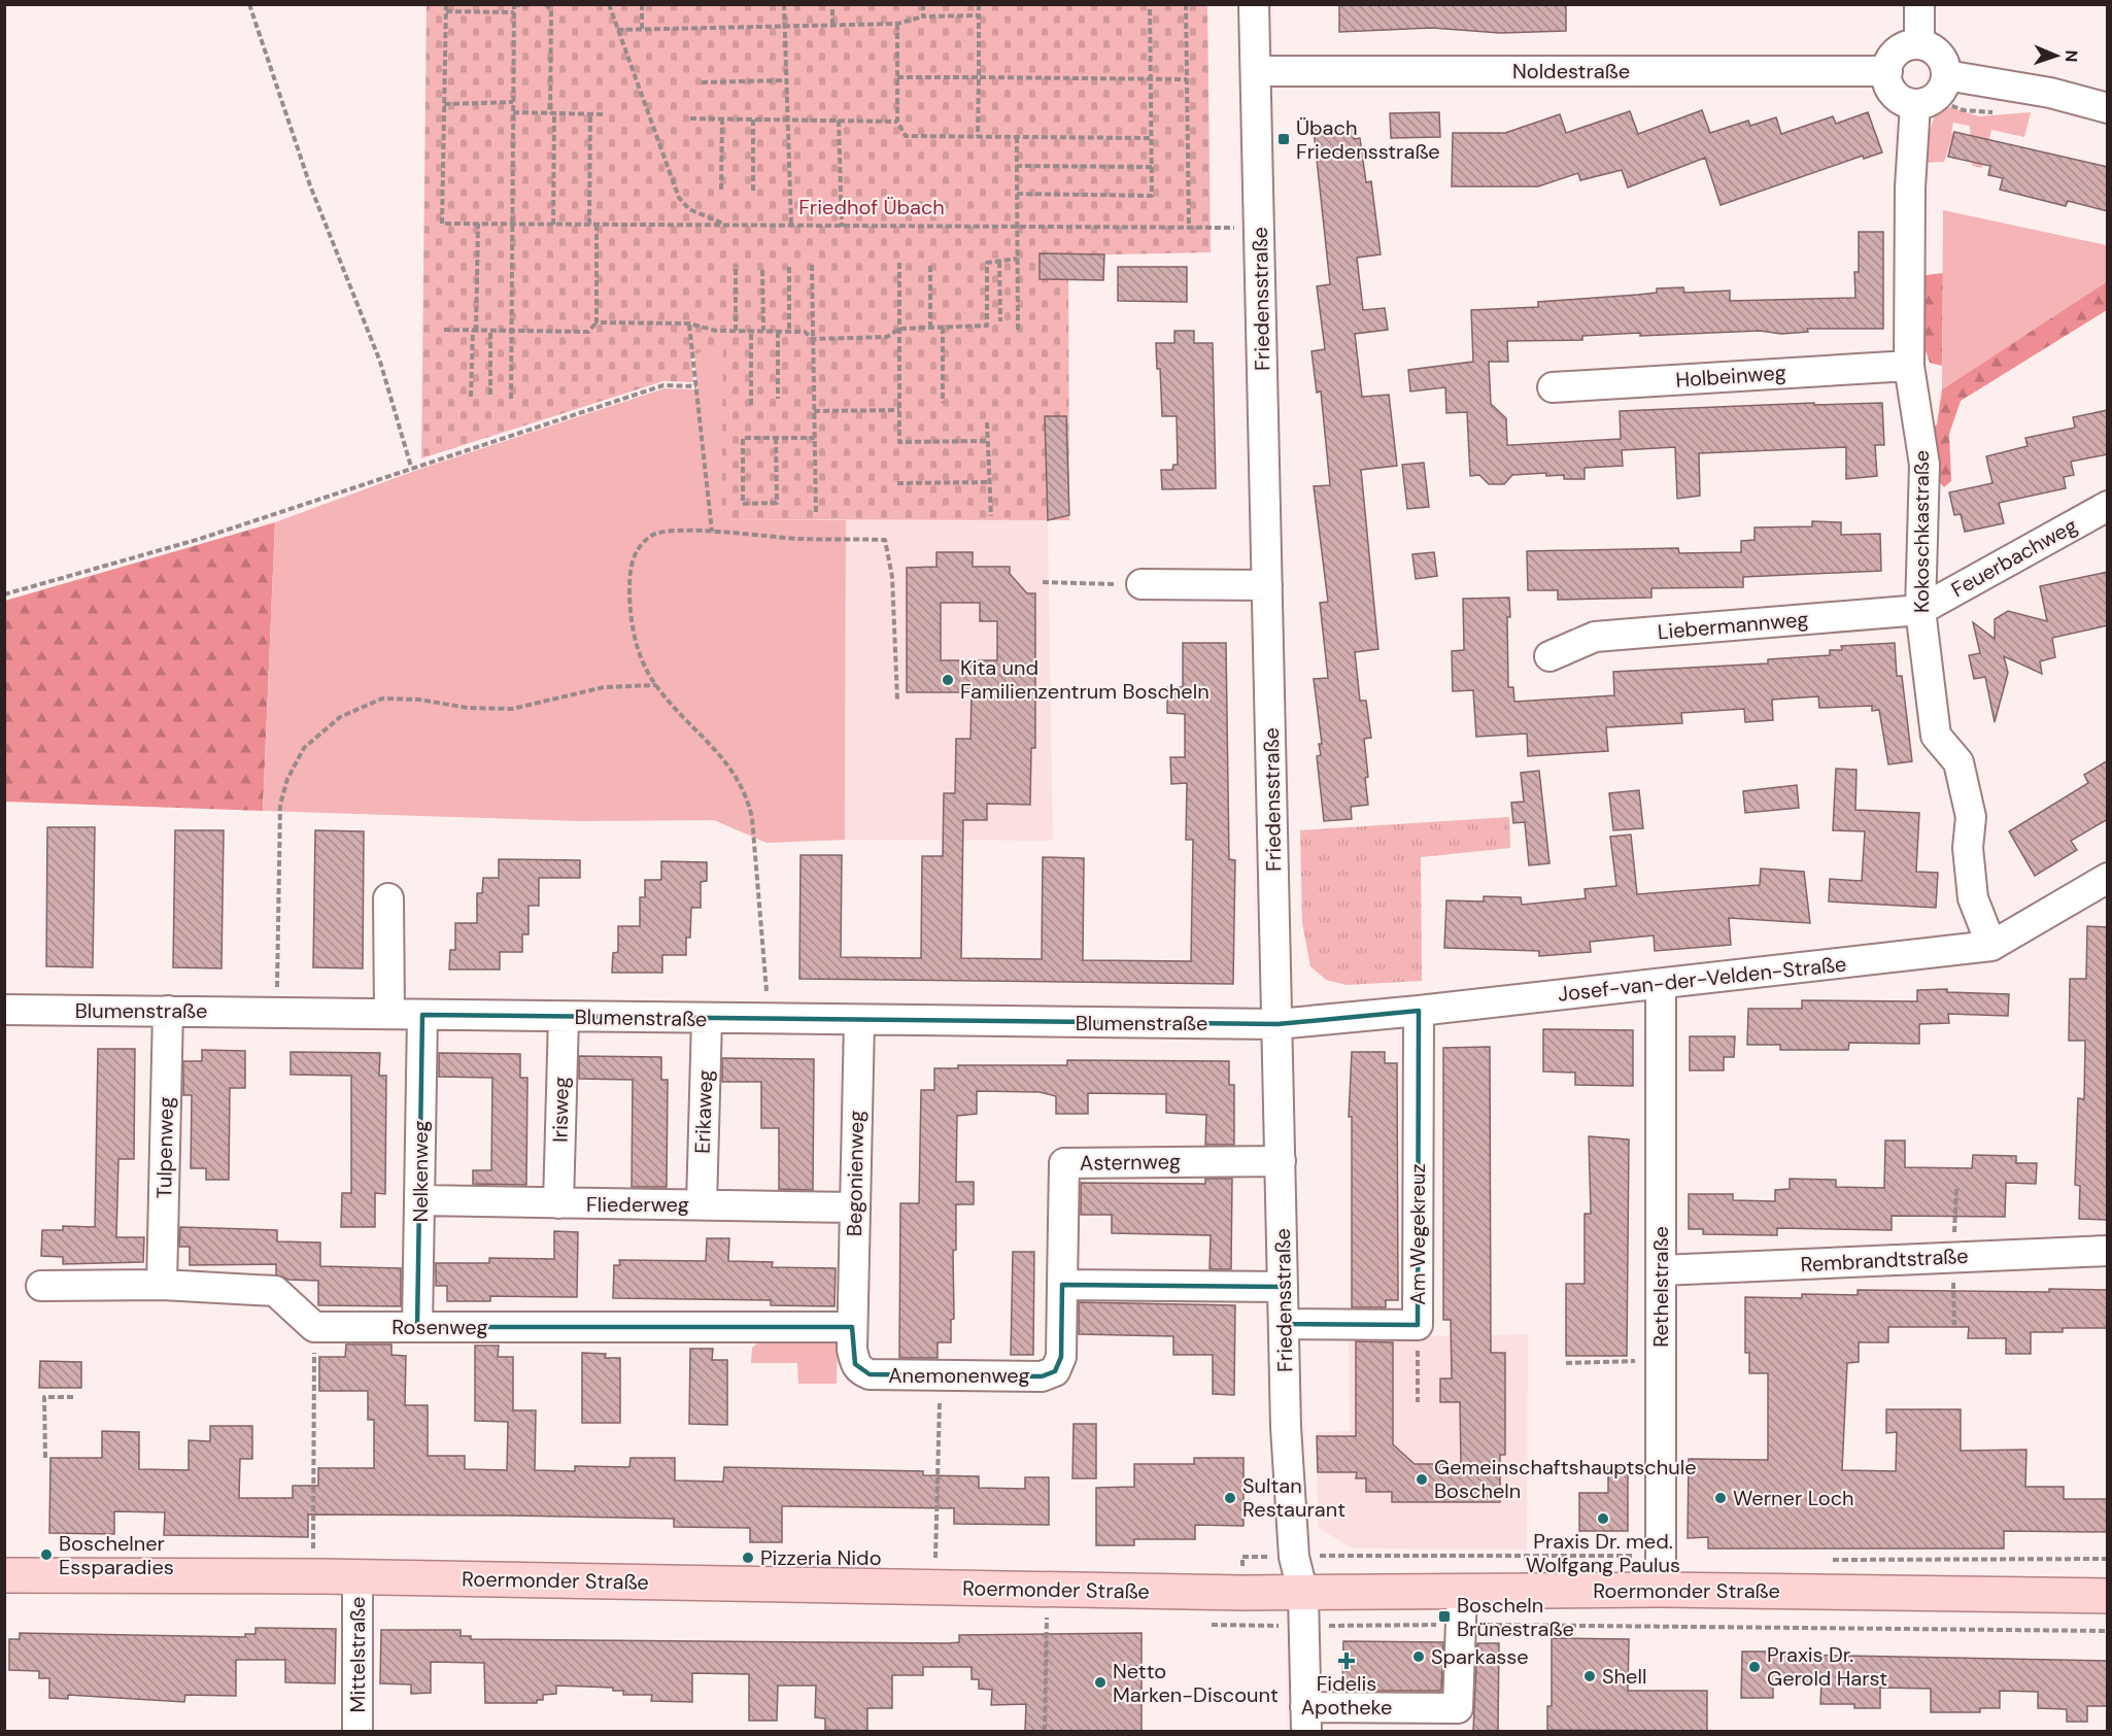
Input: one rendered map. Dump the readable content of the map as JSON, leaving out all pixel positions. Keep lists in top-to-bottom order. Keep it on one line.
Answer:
{"streets":{"main road":["Roermonder Straße"],"street":["Noldestraße","Friedensstraße","Holbeinweg","Kokoschkastraße","Feuerbachweg","Liebermannweg","Josef-van-der-Velden-Straße","Blumenstraße","Irisweg","Erikaweg","Tulpenweg","Asternweg","Nelkenweg","Begonienweg","Fliederweg","Am Wegekreuz","Rembrandtstraße","Rethelstraße","Rosenweg","Anemonenweg","Mittelstraße"]},"crossings":[["Noldestraße","Friedensstraße"],["Noldestraße","Kokoschkastraße"],["Friedensstraße","Josef-van-der-Velden-Straße"],["Friedensstraße","Blumenstraße"],["Friedensstraße","Asternweg"],["Friedensstraße","Am Wegekreuz"],["Friedensstraße","Roermonder Straße"],["Holbeinweg","Kokoschkastraße"],["Kokoschkastraße","Feuerbachweg"],["Kokoschkastraße","Liebermannweg"],["Kokoschkastraße","Josef-van-der-Velden-Straße"],["Feuerbachweg","Liebermannweg"],["Josef-van-der-Velden-Straße","Blumenstraße"],["Josef-van-der-Velden-Straße","Am Wegekreuz"],["Josef-van-der-Velden-Straße","Rethelstraße"],["Blumenstraße","Irisweg"],["Blumenstraße","Erikaweg"],["Blumenstraße","Tulpenweg"],["Blumenstraße","Nelkenweg"],["Blumenstraße","Begonienweg"],["Irisweg","Fliederweg"],["Erikaweg","Fliederweg"],["Asternweg","Anemonenweg"],["Nelkenweg","Fliederweg"],["Nelkenweg","Rosenweg"],["Begonienweg","Fliederweg"],["Begonienweg","Rosenweg"],["Begonienweg","Anemonenweg"],["Rembrandtstraße","Rethelstraße"],["Rethelstraße","Roermonder Straße"],["Rosenweg","Anemonenweg"],["Roermonder Straße","Mittelstraße"]],"parks":["Friedhof Übach"],"places":{"transit":["Übach Friedensstraße","Boscheln Brünestraße"],"other":["Kita und Familienzentrum Boscheln","Gemeinschaftshauptschule Boscheln","Sultan Restaurant","Werner Loch","Praxis Dr. med. Wolfgang Paulus","Boschelner Essparadies","Pizzeria Nido","Sparkasse","Praxis Dr. Gerold Harst","Shell","Netto Marken-Discount"],"health":["Fidelis Apotheke"]},"north":"right"}
